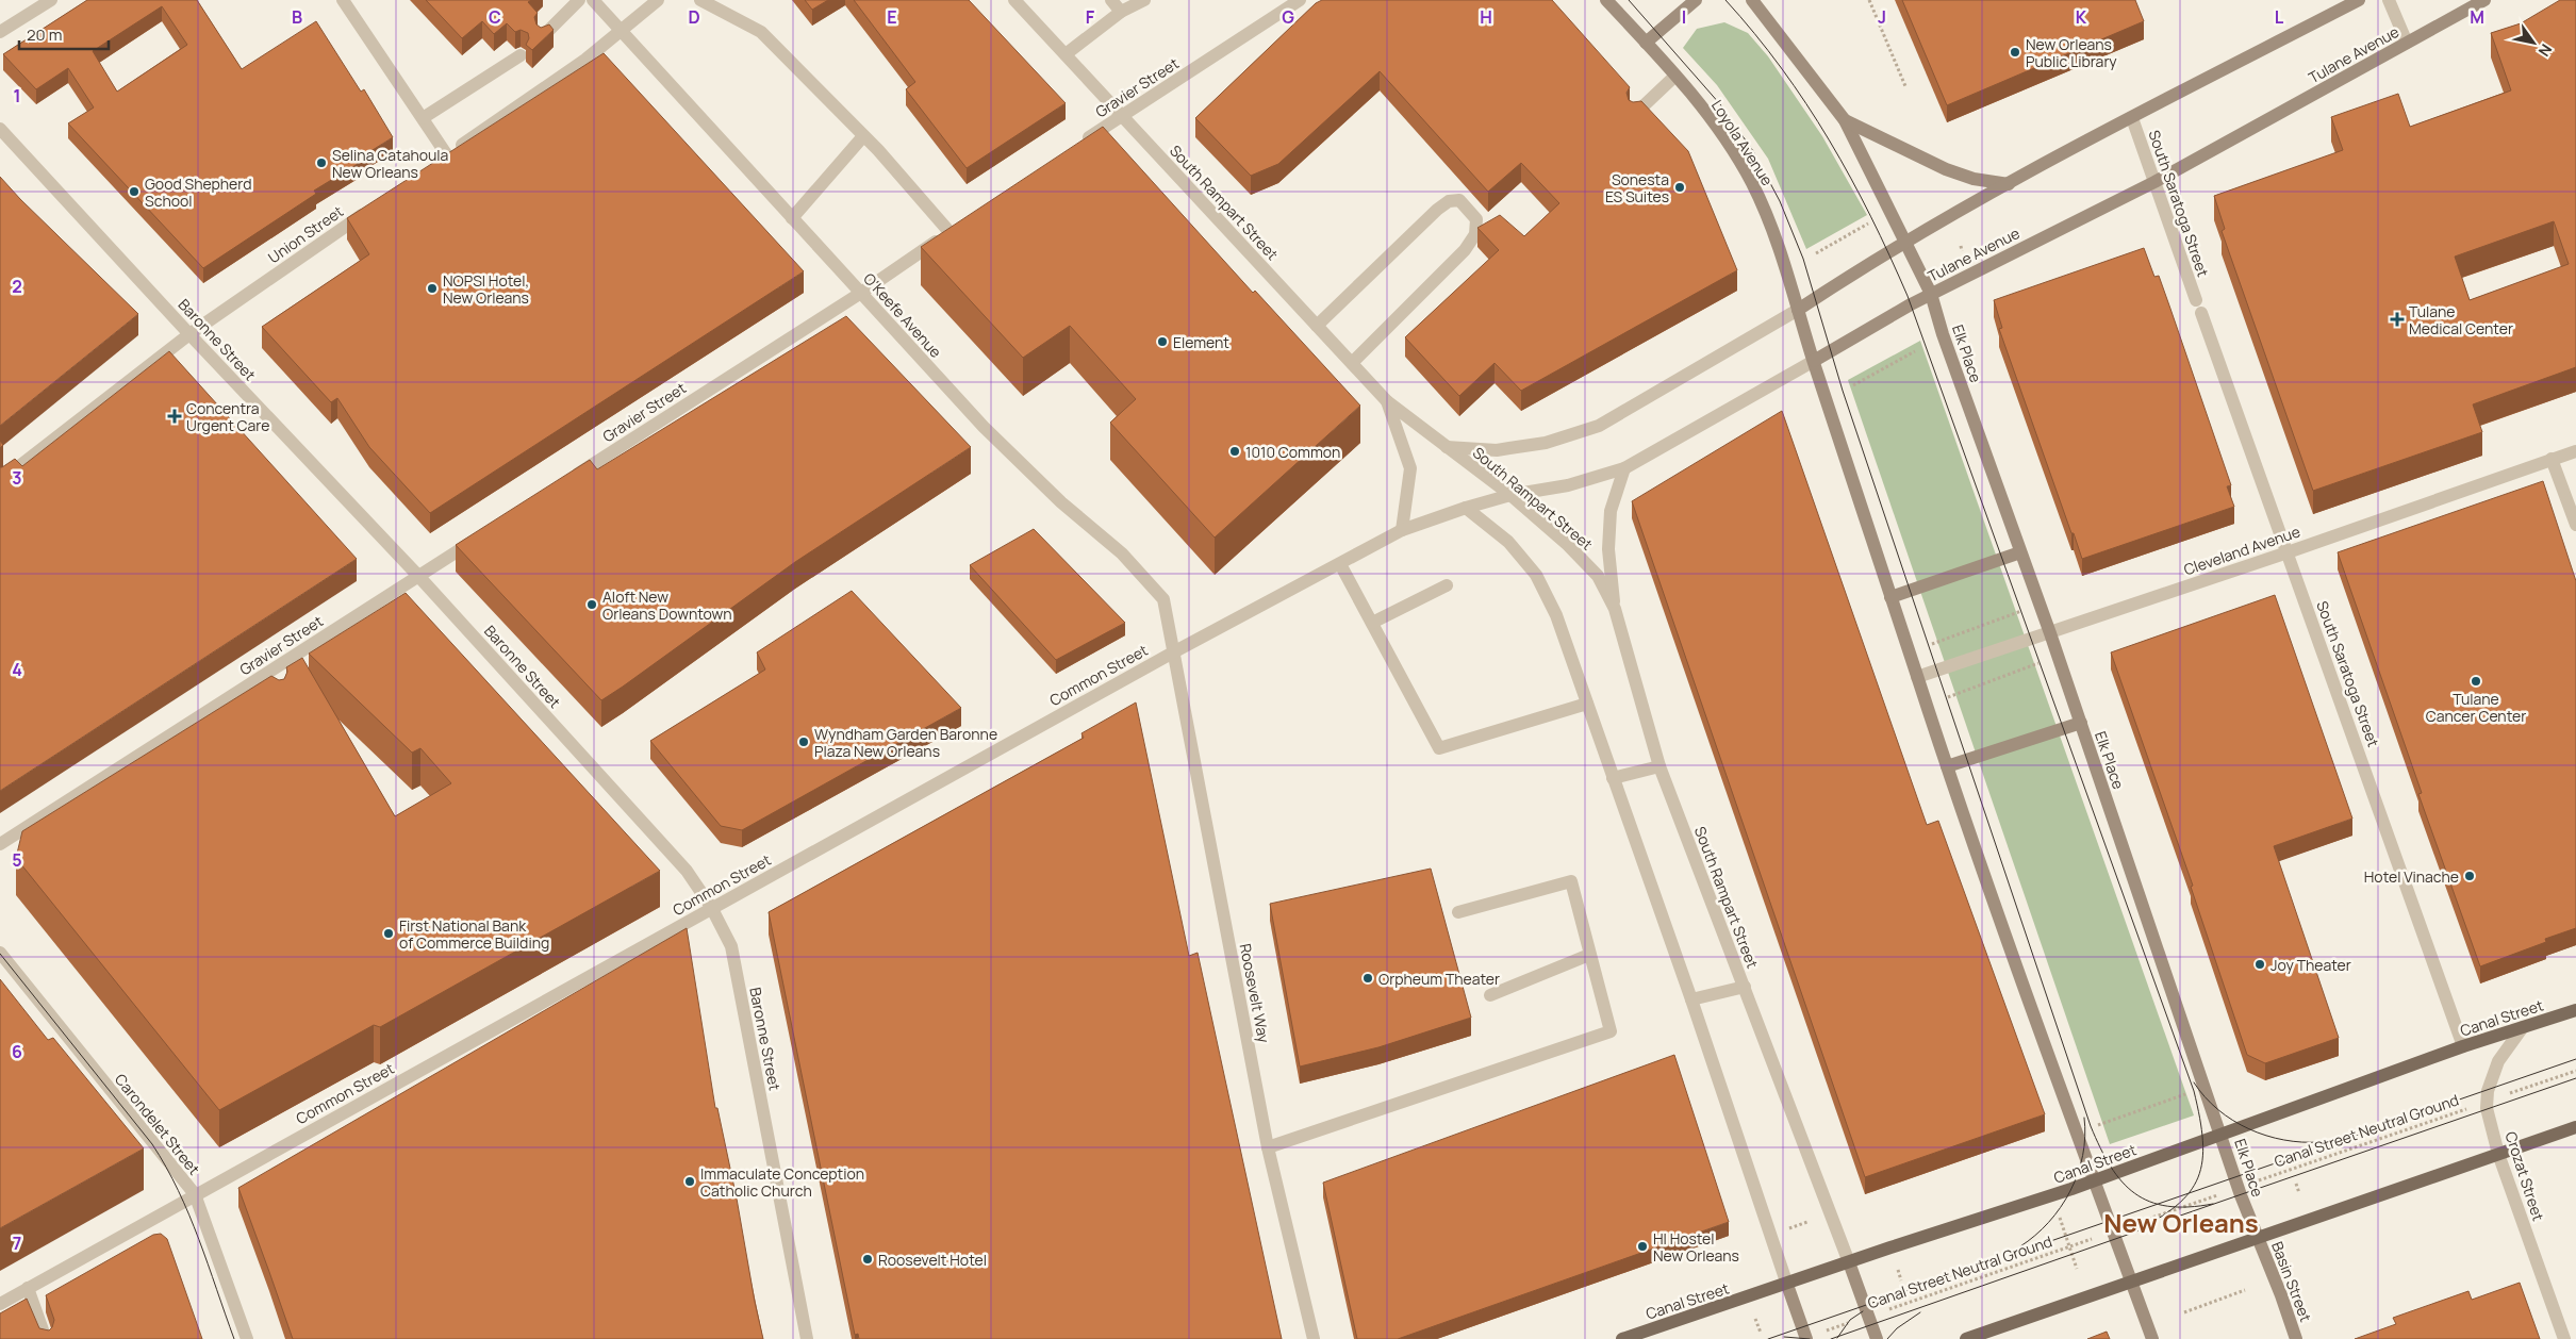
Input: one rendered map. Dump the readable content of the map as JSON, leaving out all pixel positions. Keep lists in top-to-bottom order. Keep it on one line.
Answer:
{"streets":{"main road":["Tulane Avenue","Loyola Avenue","South Rampart Street","Elk Place","Canal Street","Basin Street"],"street":["Gravier Street","South Saratoga Street","Union Street","O'Keefe Avenue","Baronne Street","Cleveland Avenue","Common Street","Roosevelt Way","Carondelet Street","Crozat Street"],"path":["Canal Street Neutral Ground"]},"crossings":[["Tulane Avenue","Loyola Avenue"],["Tulane Avenue","South Rampart Street"],["Tulane Avenue","South Saratoga Street"],["Tulane Avenue","Elk Place"],["Tulane Avenue","Common Street"],["Gravier Street","South Rampart Street"],["Gravier Street","O'Keefe Avenue"],["Gravier Street","Baronne Street"],["South Rampart Street","Canal Street"],["South Rampart Street","Canal Street Neutral Ground"],["South Saratoga Street","Cleveland Avenue"],["South Saratoga Street","Canal Street"],["Union Street","Baronne Street"],["O'Keefe Avenue","Common Street"],["O'Keefe Avenue","Roosevelt Way"],["Baronne Street","Common Street"],["Elk Place","Cleveland Avenue"],["Elk Place","Canal Street"],["Elk Place","Canal Street Neutral Ground"],["Elk Place","Basin Street"],["Common Street","Roosevelt Way"],["Common Street","Carondelet Street"],["Canal Street","Crozat Street"],["Canal Street Neutral Ground","Crozat Street"]],"districts":["New Orleans"],"places":{"other":["New Orleans Public Library","Selina Catahoula New Orleans","Sonesta ES Suites","Good Shepherd School","NOPSI Hotel, New Orleans","Element","1010 Common","Aloft New Orleans Downtown","Tulane Cancer Center","Wyndham Garden Baronne Plaza New Orleans","Hotel Vinache","First National Bank of Commerce Building","Joy Theater","Orpheum Theater","Immaculate Conception Catholic Church","HI Hostel New Orleans","Roosevelt Hotel"],"health":["Tulane Medical Center","Concentra Urgent Care"]},"scale_bar":"20 m","north":"bottom right","grid":{"columns":["B","C","D","E","F","G","H","I","J","K","L","M"],"rows":["1","2","3","4","5","6","7"]}}
